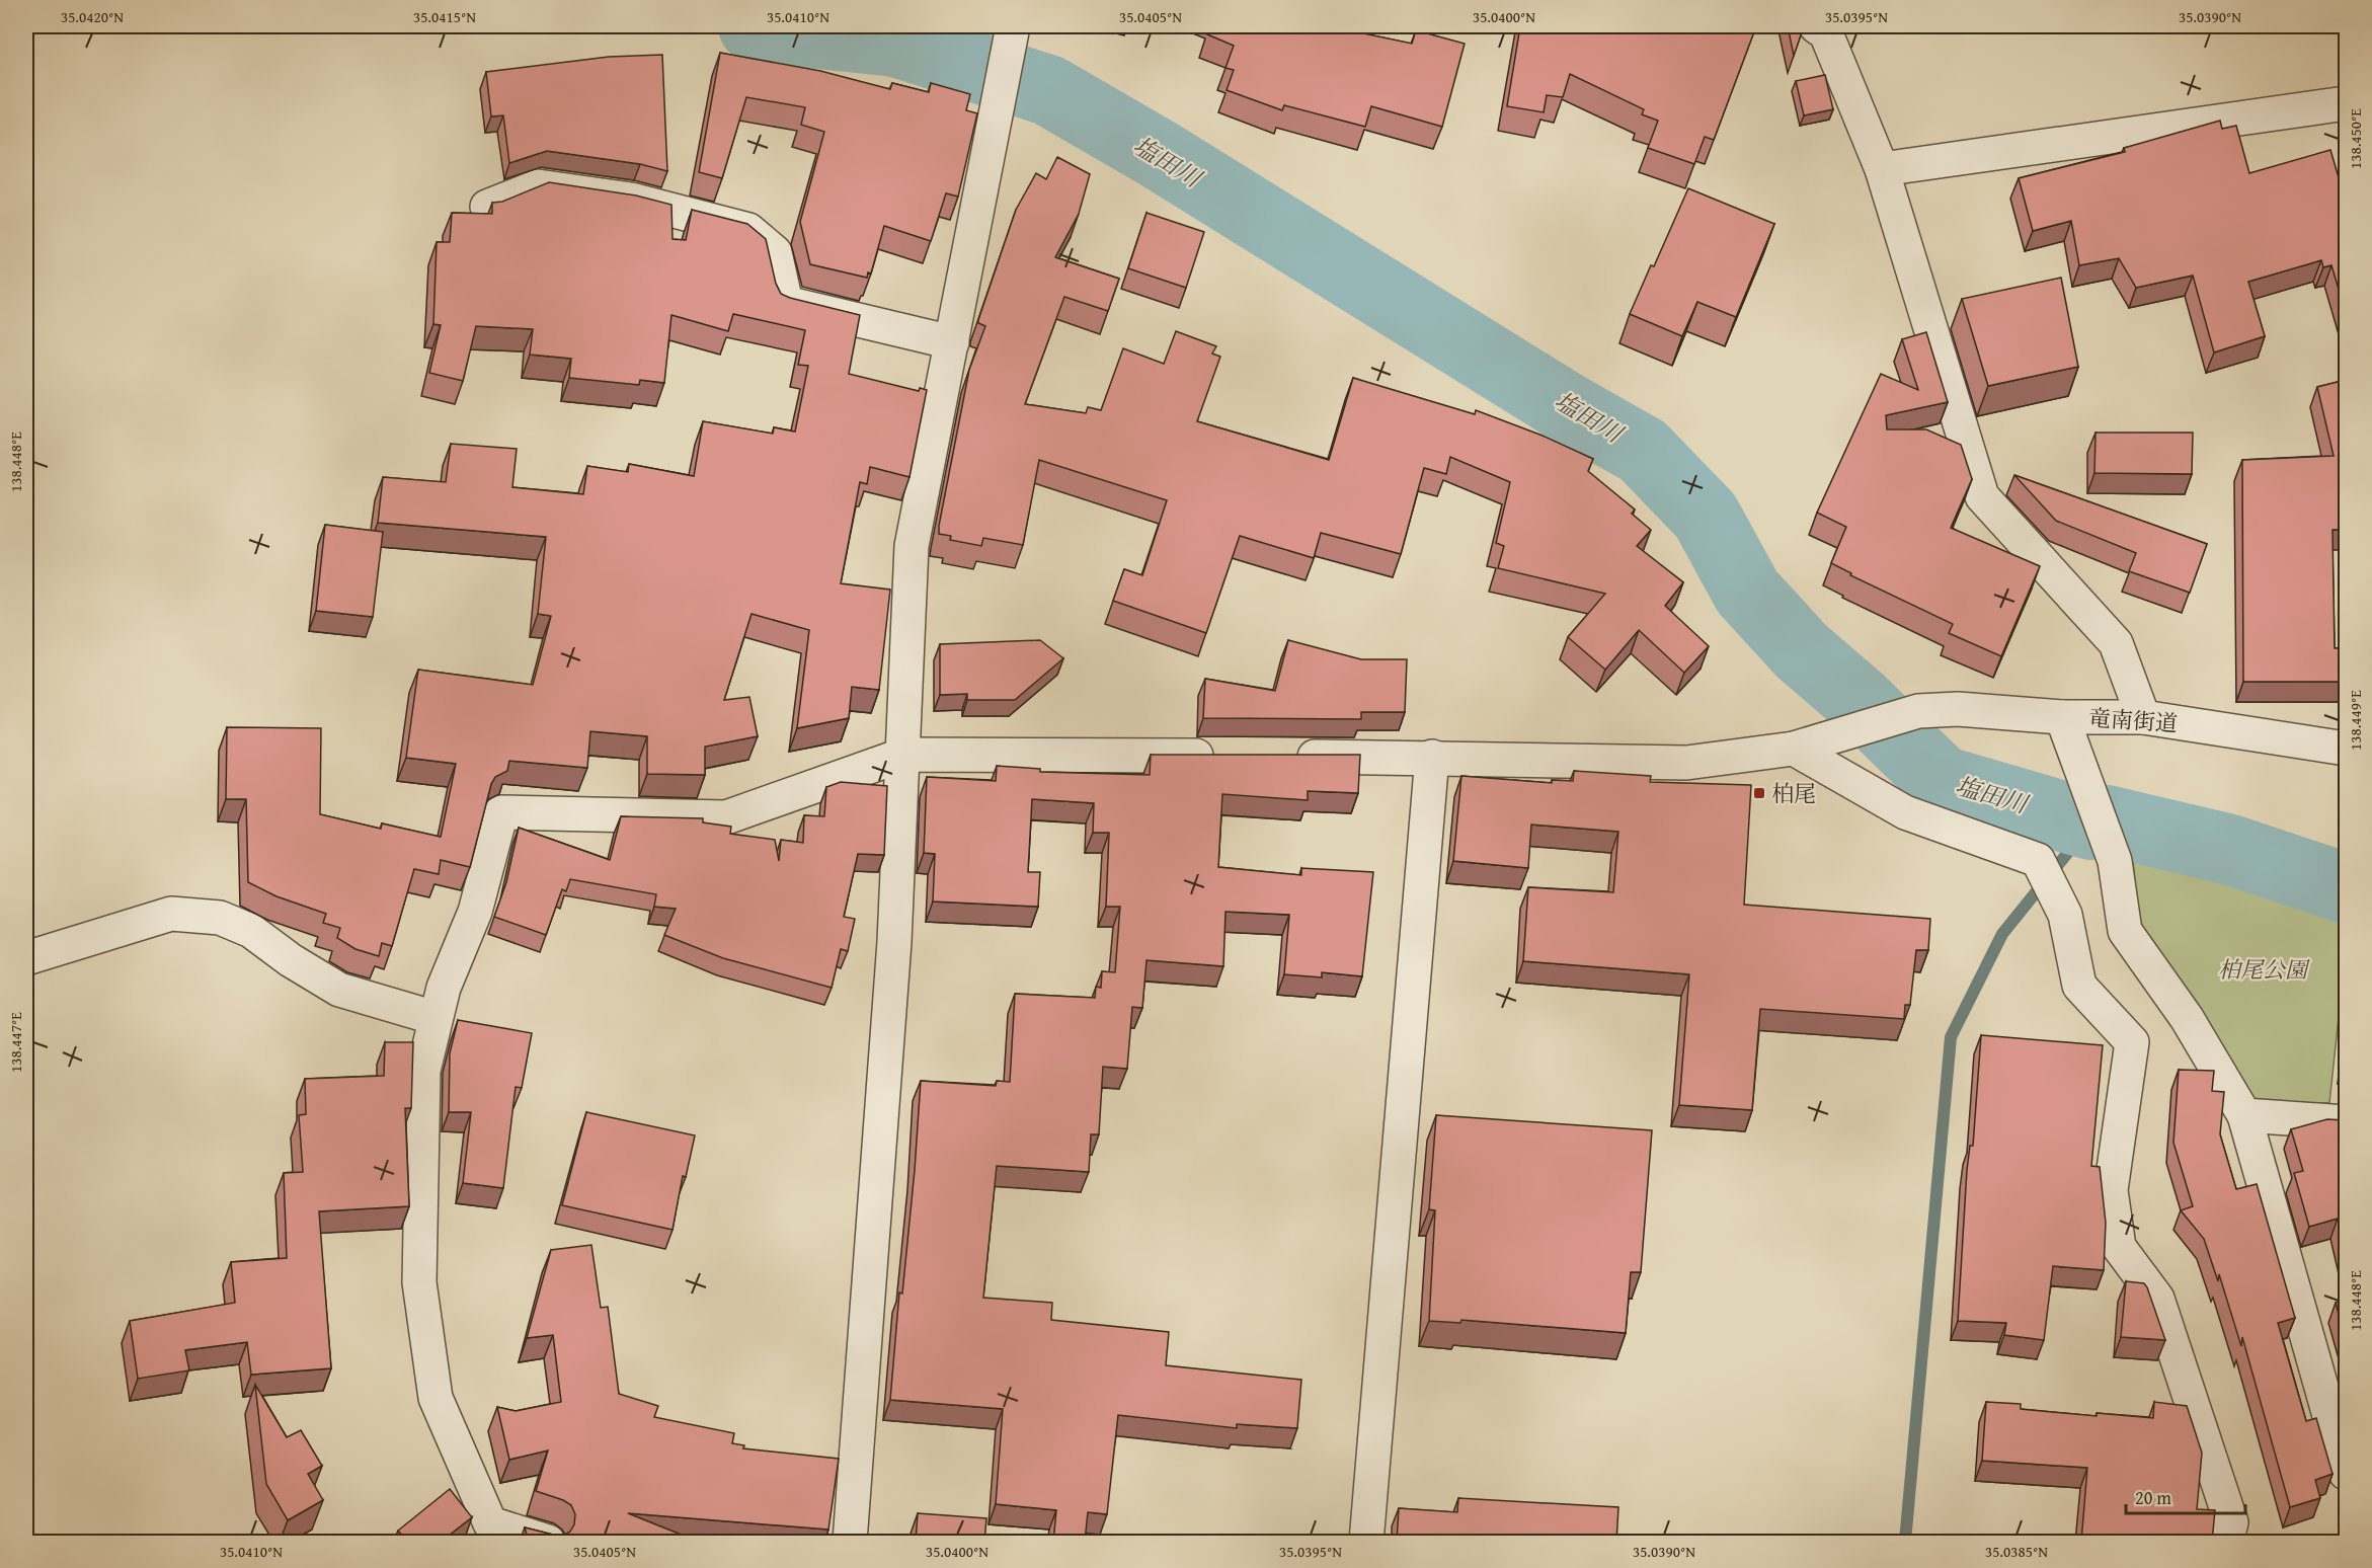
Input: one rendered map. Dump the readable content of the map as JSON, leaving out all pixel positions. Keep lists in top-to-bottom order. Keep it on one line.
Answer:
{"streets":{"street":["竜南街道"]},"water":["塩田川"],"parks":["柏尾公園"],"places":{"transit":["柏尾"]},"scale_bar":"20 m","coordinates":["35.0420°N","35.0415°N","35.0410°N","35.0405°N","35.0400°N","35.0395°N","35.0390°N","138.450°E","138.448°E","138.449°E","138.447°E","35.0385°N"]}
